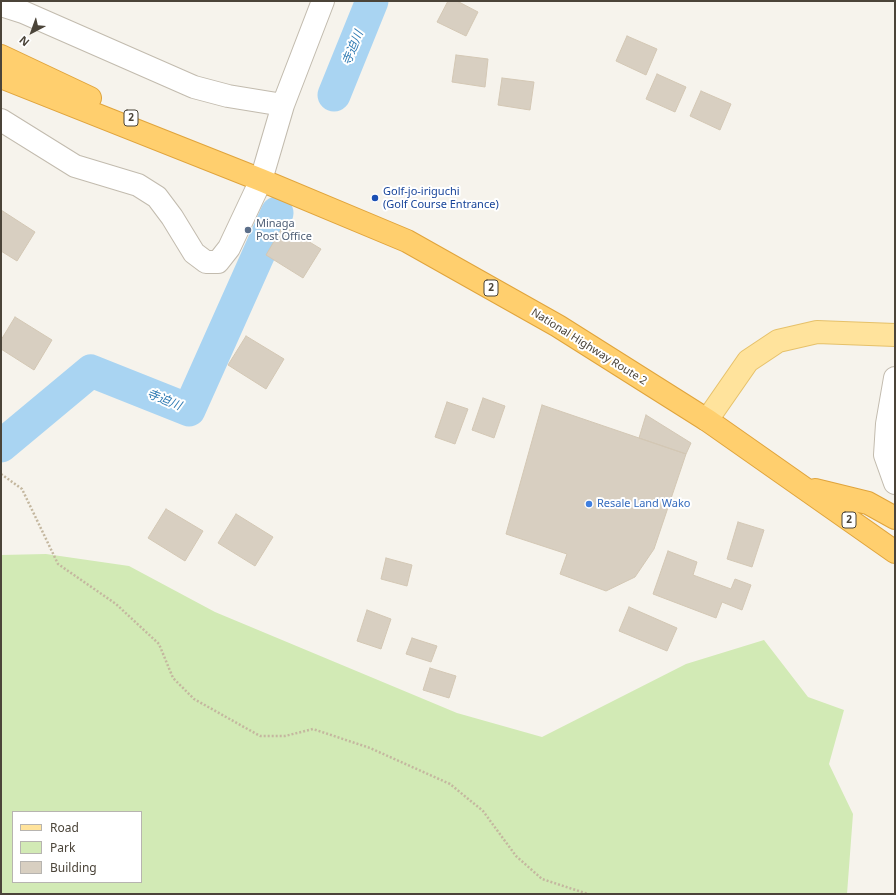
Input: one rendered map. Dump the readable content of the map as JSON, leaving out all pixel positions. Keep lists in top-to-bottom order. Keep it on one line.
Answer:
{"streets":{"highway":["2","National Highway Route 2"]},"water":["寺迫川"],"places":["Golf-jo-iriguchi (Golf Course Entrance)","Minaga Post Office","Resale Land Wako"],"legend":["Road","Park","Building"],"north":"bottom left"}
